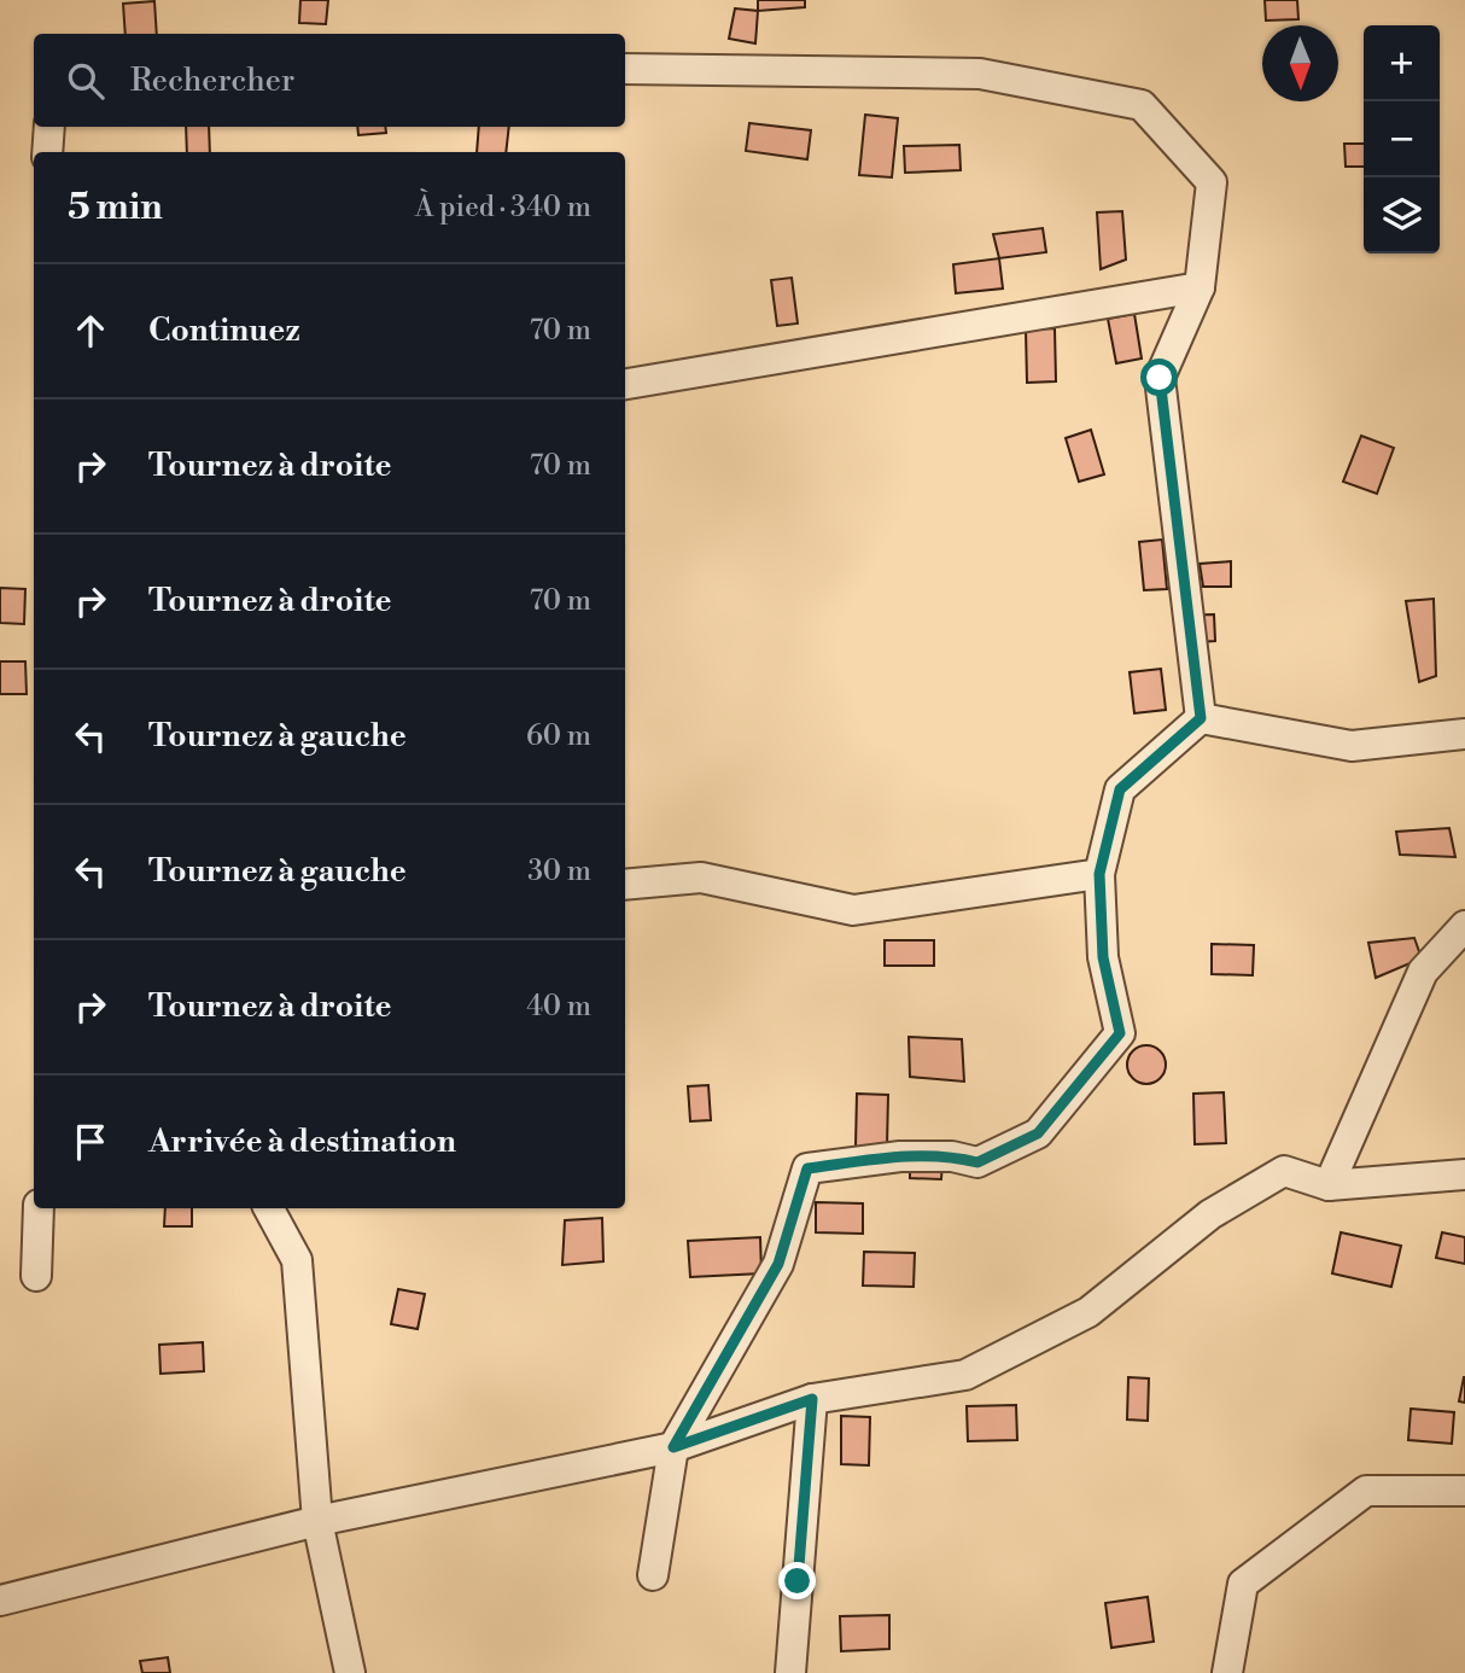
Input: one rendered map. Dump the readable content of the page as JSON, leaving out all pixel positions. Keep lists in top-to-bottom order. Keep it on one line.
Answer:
{"north":"bottom","page":{"map_buttons":["+","−"],"search":"Rechercher","heading":["5 min","À pied · 340 m"],"list":[["Continuez","70 m"],["Tournez à droite","70 m"],["Tournez à droite","70 m"],["Tournez à gauche","60 m"],["Tournez à gauche","30 m"],["Tournez à droite","40 m"],"Arrivée à destination"]}}
